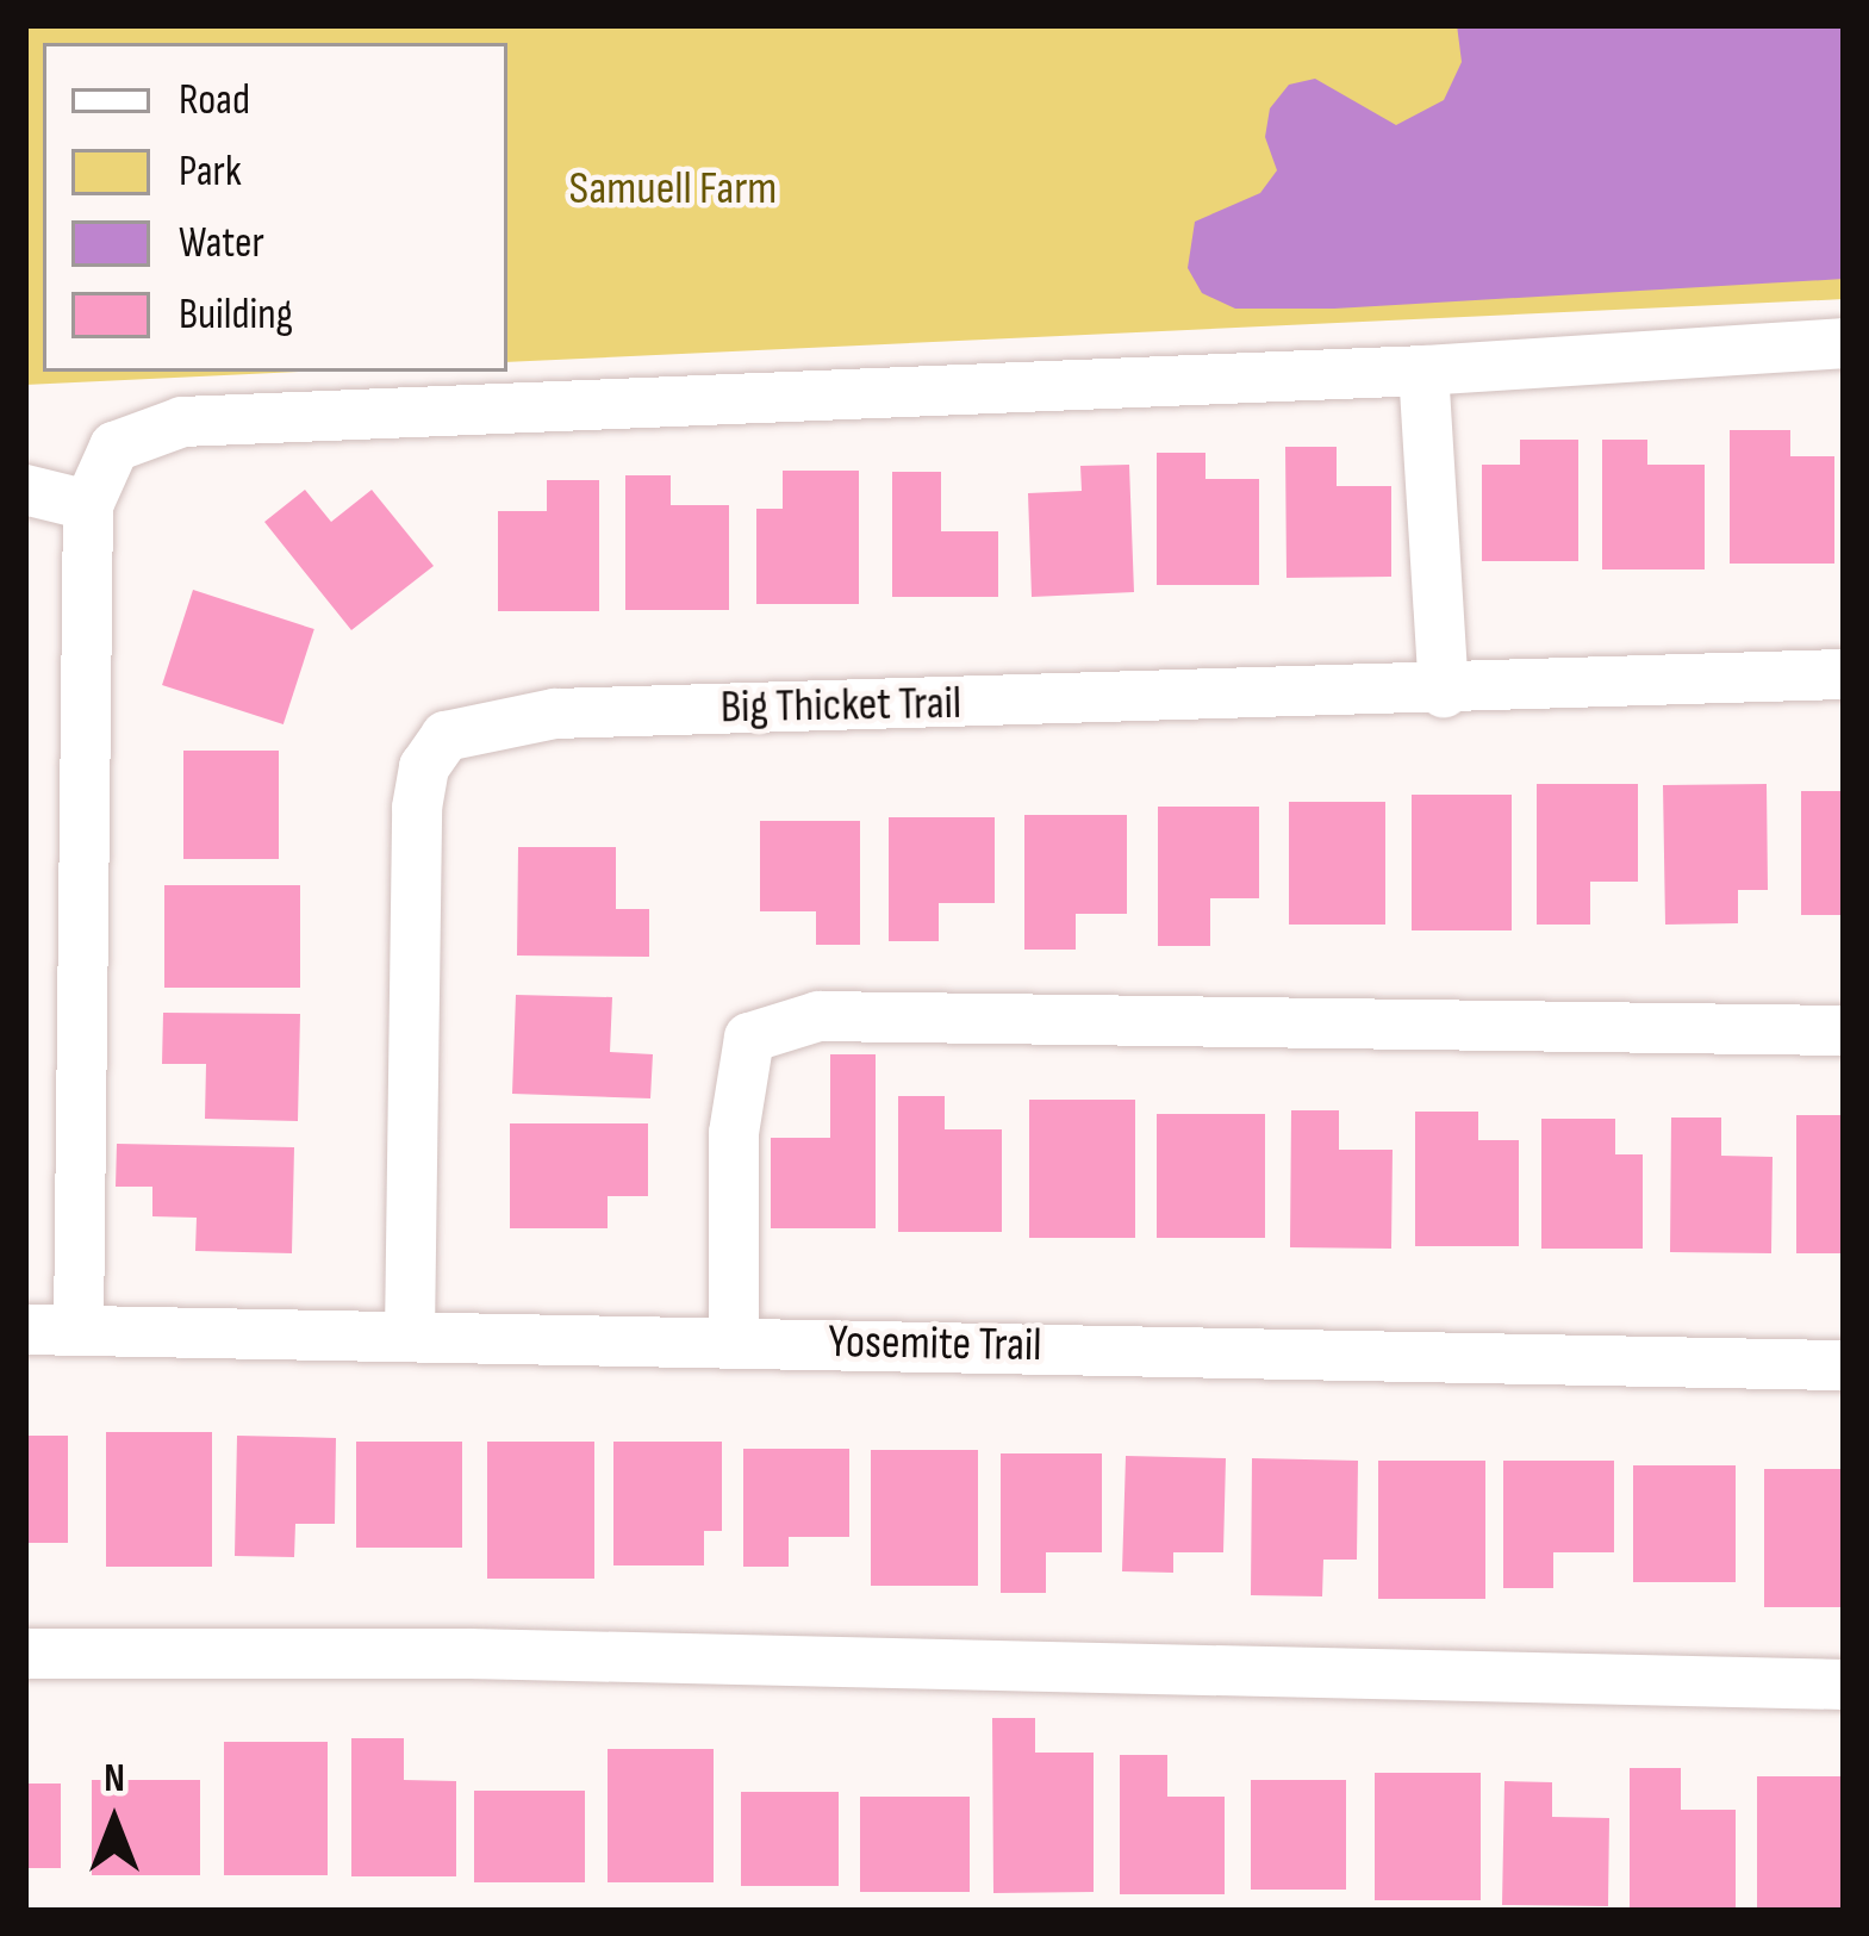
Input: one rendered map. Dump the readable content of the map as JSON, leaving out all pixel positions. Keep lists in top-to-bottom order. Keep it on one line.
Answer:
{"streets":{"street":["Big Thicket Trail","Yosemite Trail"]},"crossings":[["Big Thicket Trail","Yosemite Trail"]],"parks":["Samuell Farm"],"legend":["Road","Park","Water","Building"],"north":"top"}
